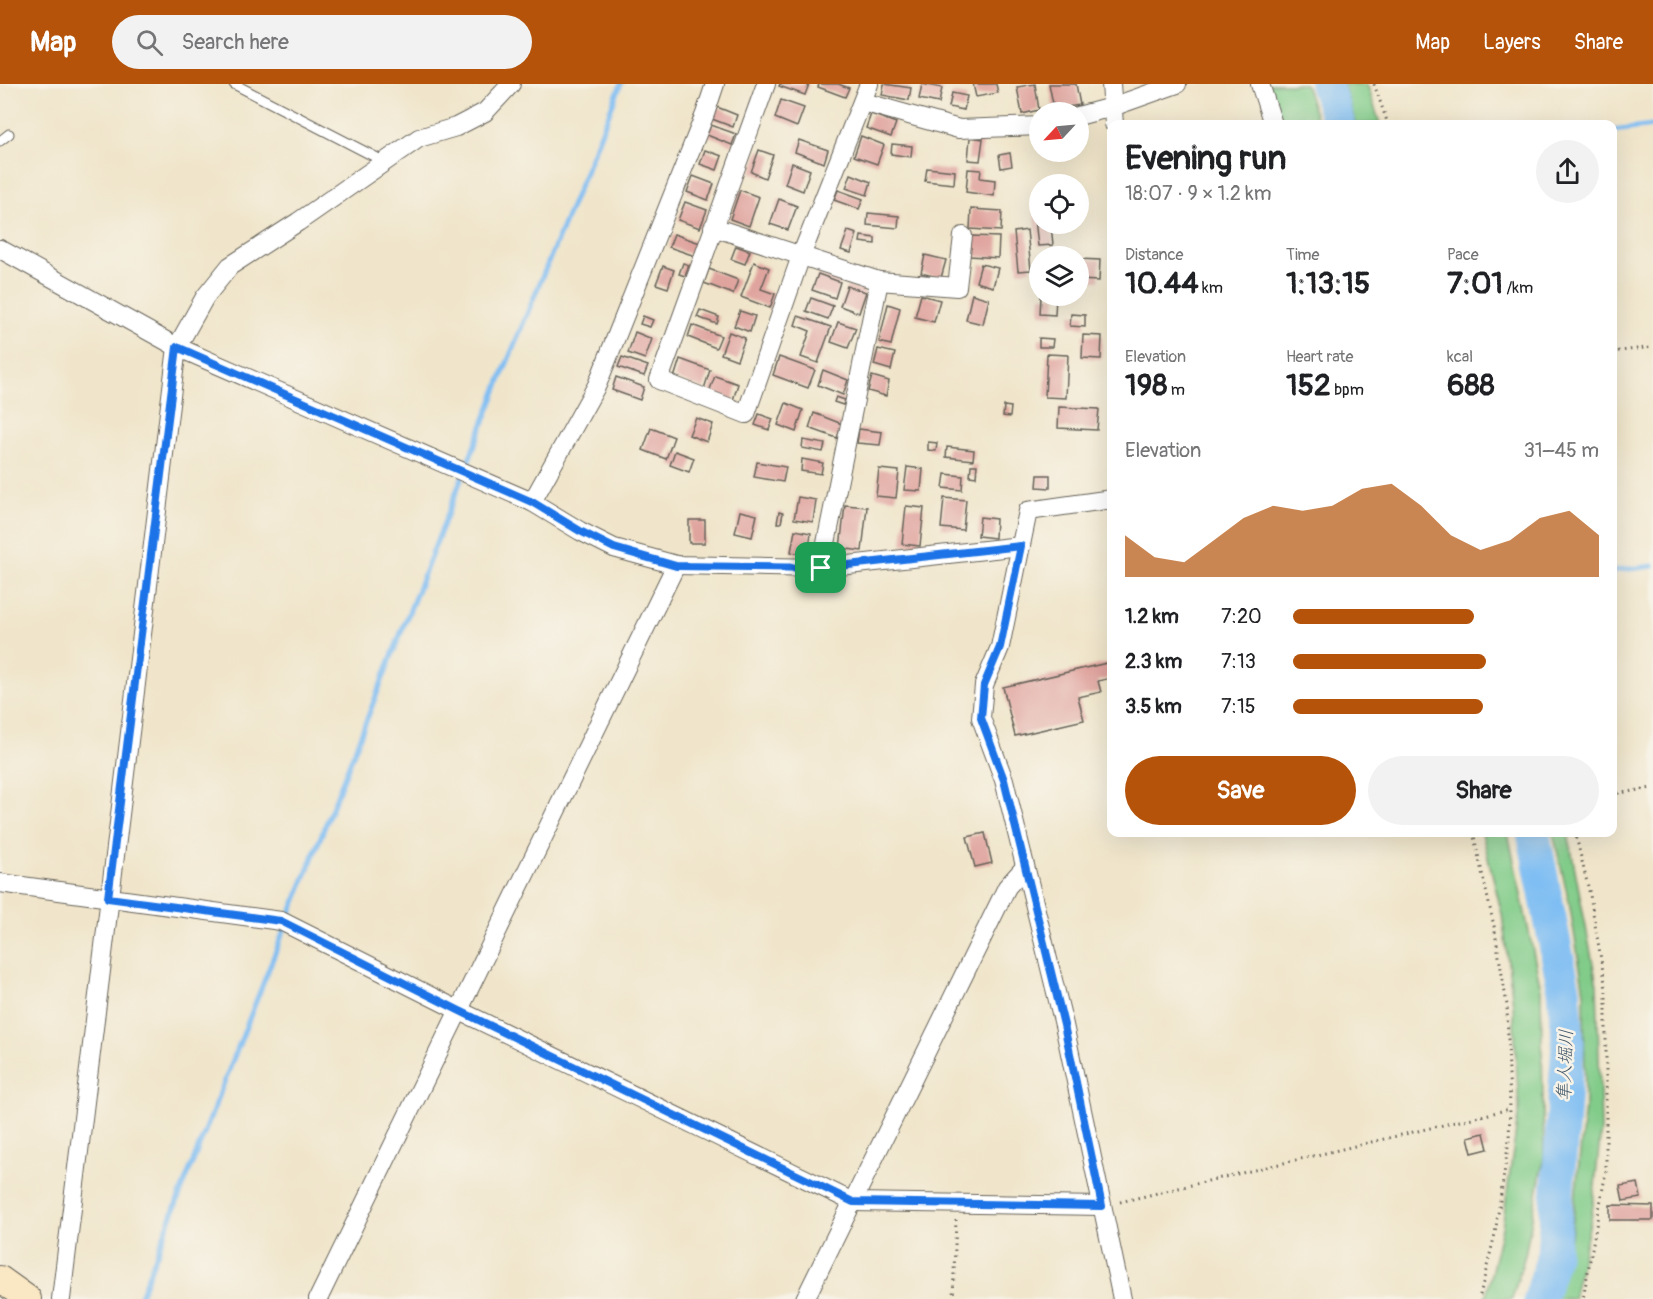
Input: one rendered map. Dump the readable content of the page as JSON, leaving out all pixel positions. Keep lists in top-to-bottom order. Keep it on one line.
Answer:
{"water":["隼人堀川"],"north":"bottom left","page":{"header":"Map","search":"Search here","nav":["Map","Layers","Share"],"heading":["Evening run","18:07 · 9 × 1.2 km"],"stats":[["Distance","10.44 km"],["Time","1:13:15"],["Pace","7:01 /km"],["Elevation","198 m"],["Heart rate","152 bpm"],["kcal","688"]],"chart":["Elevation","31–45 m"],"list":[{"name":"1.2 km","note":"7:20"},{"name":"2.3 km","note":"7:13"},{"name":"3.5 km","note":"7:15"}],"buttons":["Save","Share"]}}
